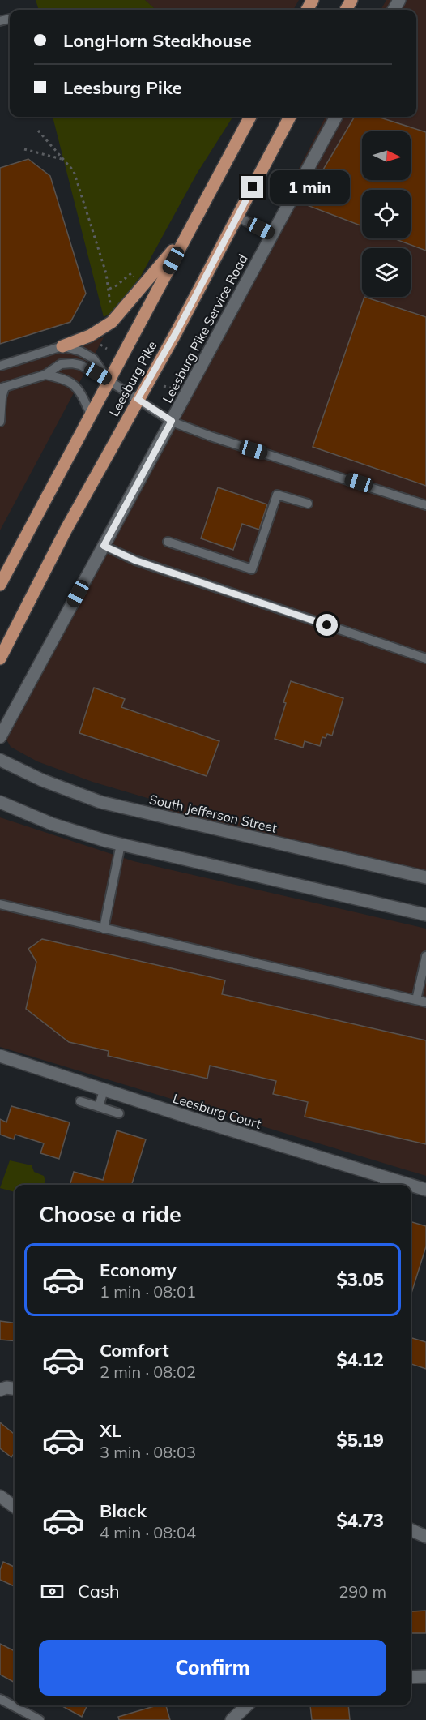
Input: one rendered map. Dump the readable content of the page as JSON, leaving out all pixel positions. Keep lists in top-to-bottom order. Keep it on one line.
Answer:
{"streets":{"main road":["Leesburg Pike"],"street":["Leesburg Pike Service Road","South Jefferson Street","Leesburg Court"]},"north":"right","page":{"banner":["LongHorn Steakhouse","Leesburg Pike"],"bubble":"1 min","heading":"Choose a ride","list":[{"name":"Economy","note":"1 min · 08:01","value":"$3.05"},{"name":"Comfort","note":"2 min · 08:02","value":"$4.12"},{"name":"XL","note":"3 min · 08:03","value":"$5.19"},{"name":"Black","note":"4 min · 08:04","value":"$4.73"}],"pay":["Cash","290 m"],"buttons":"Confirm"}}
